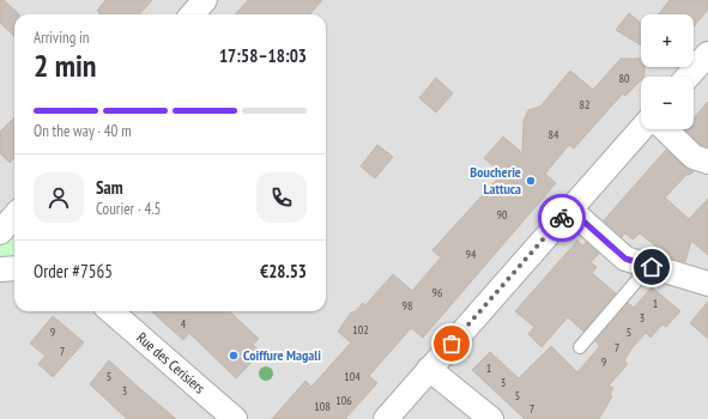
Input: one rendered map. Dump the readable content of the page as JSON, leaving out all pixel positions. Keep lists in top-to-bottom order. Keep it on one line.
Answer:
{"streets":{"street":["Rue des Cerisiers"]},"places":["Boucherie Lattuca","Coiffure Magali"],"house_numbers":["80","82","84","90","94","96","1","98","3","4","102","9","5","7","7","9","1","5","104","3","3","5","106","108","7"],"page":{"map_buttons":["+","−"],"heading":["2 min","Arriving in","17:58–18:03"],"panel":["Sam","Courier · 4.5","Order #7565","€28.53"],"bar":"On the way · 40 m"}}
